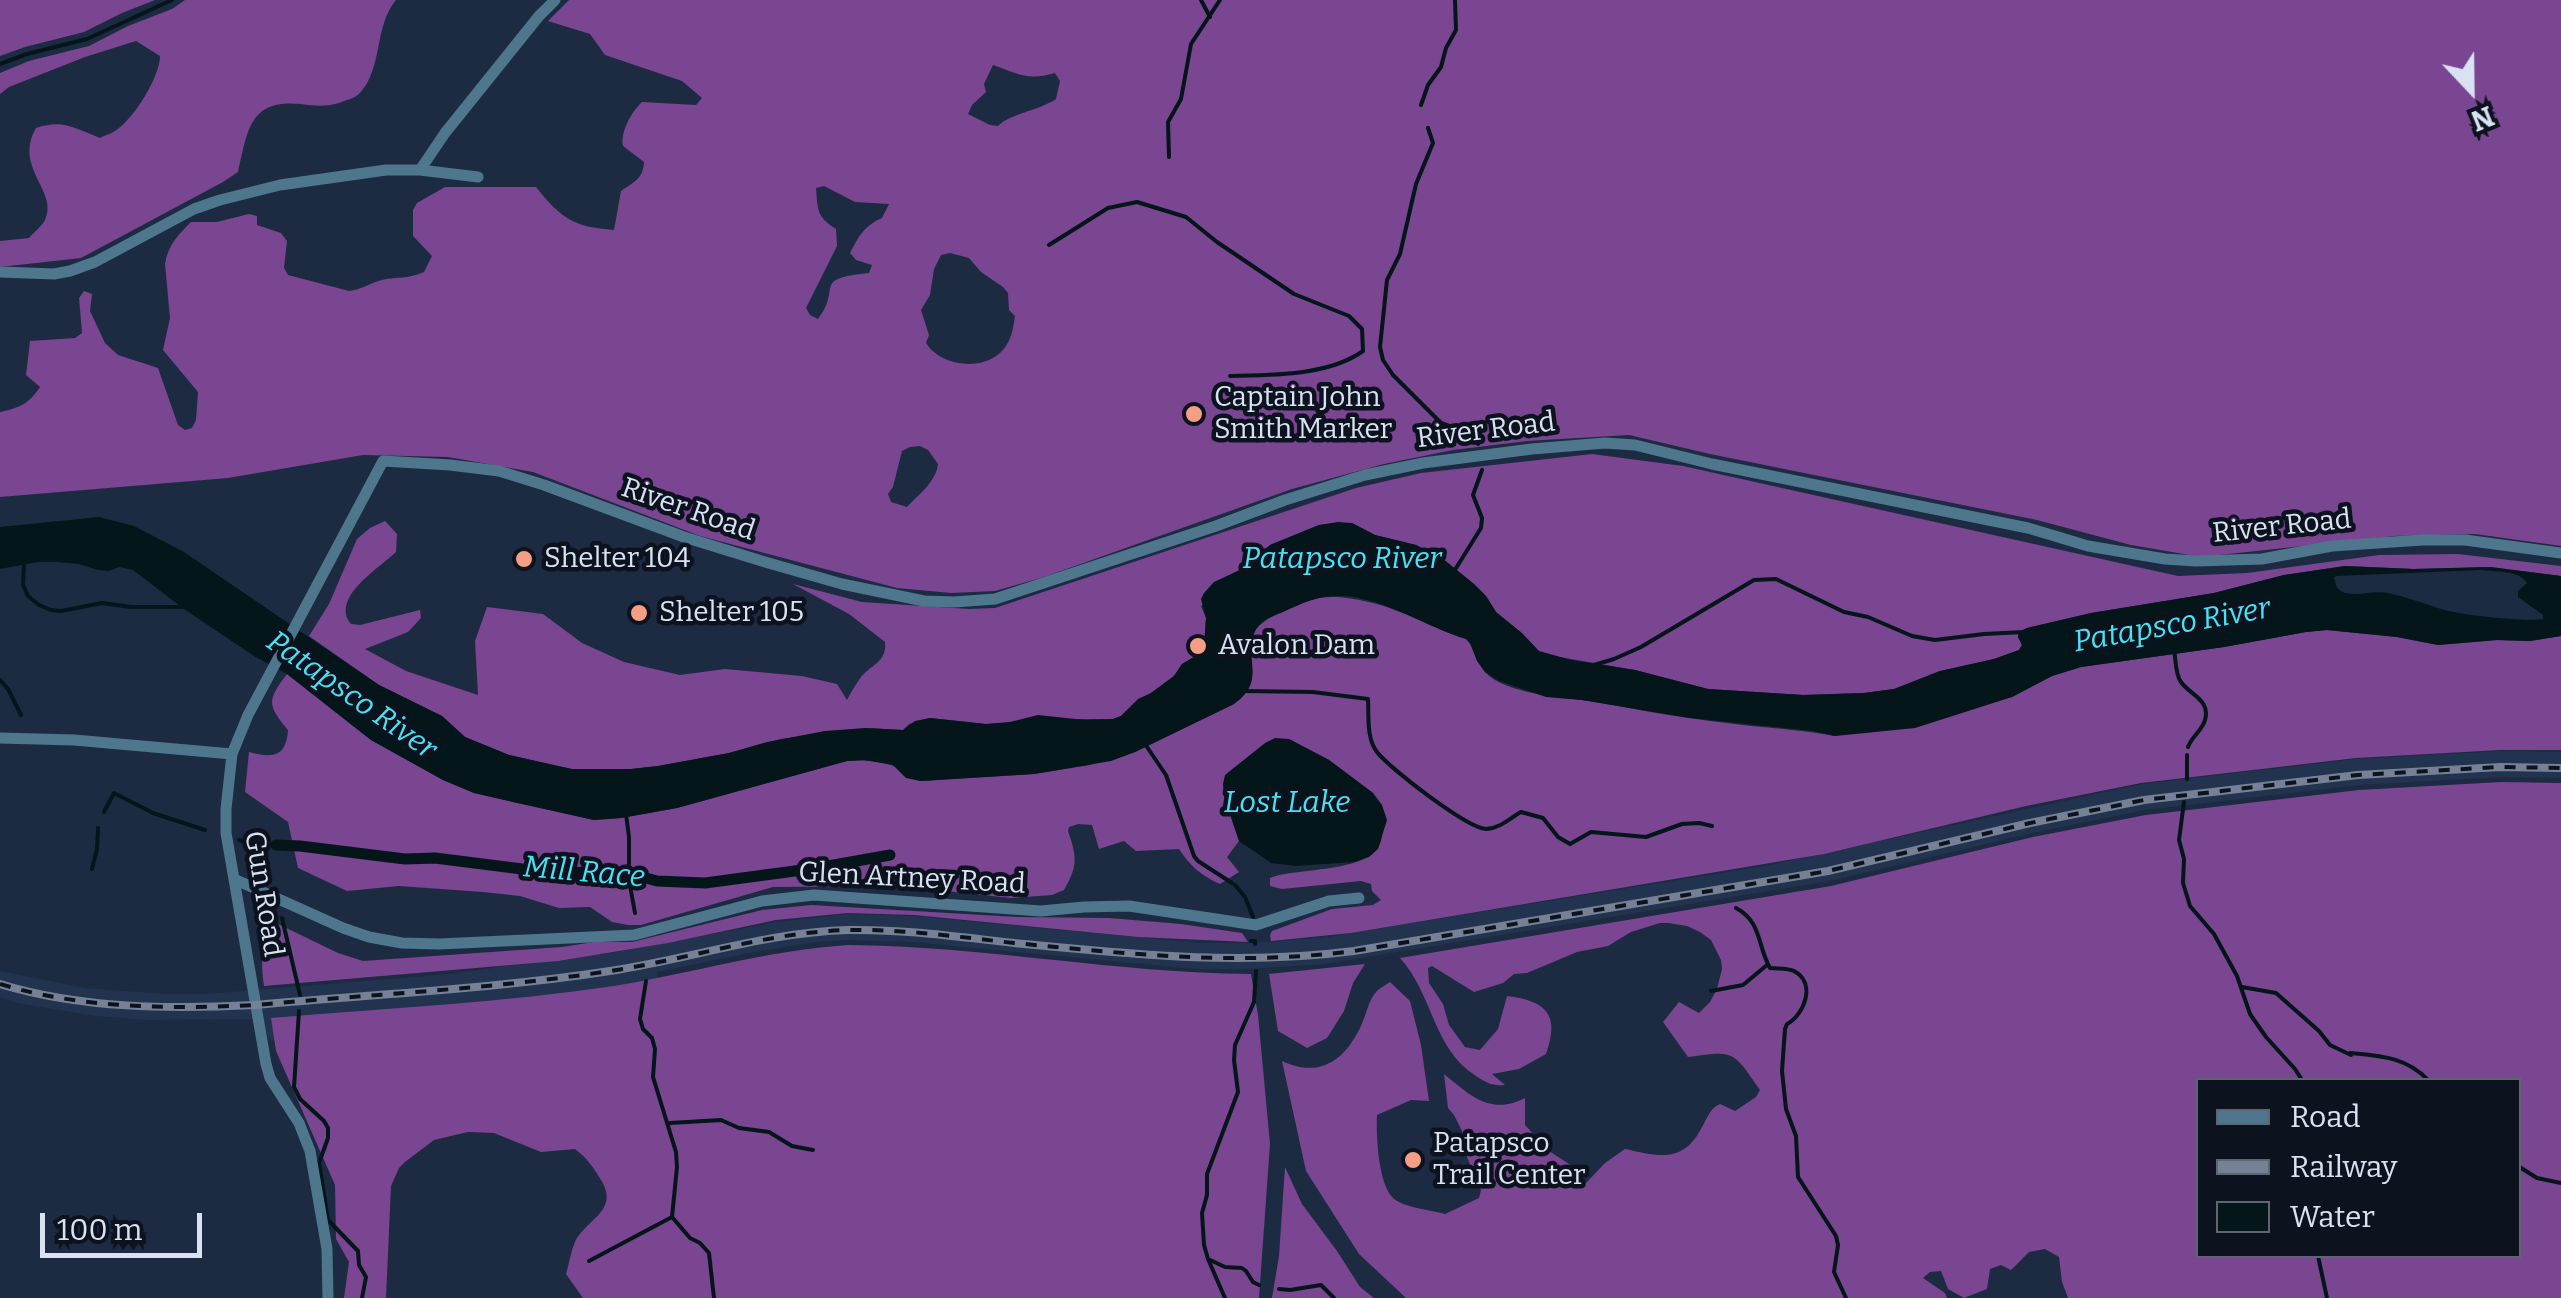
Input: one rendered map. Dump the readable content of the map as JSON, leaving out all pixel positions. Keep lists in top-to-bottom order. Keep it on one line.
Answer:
{"streets":{"street":["River Road","Glen Artney Road","Gun Road"]},"crossings":[["River Road","Gun Road"],["Glen Artney Road","Gun Road"]],"water":["Patapsco River","Lost Lake","Mill Race"],"places":["Captain John Smith Marker","Shelter 104","Shelter 105","Avalon Dam","Patapsco Trail Center"],"legend":["Road","Railway","Water"],"scale_bar":"100 m","north":"bottom"}
